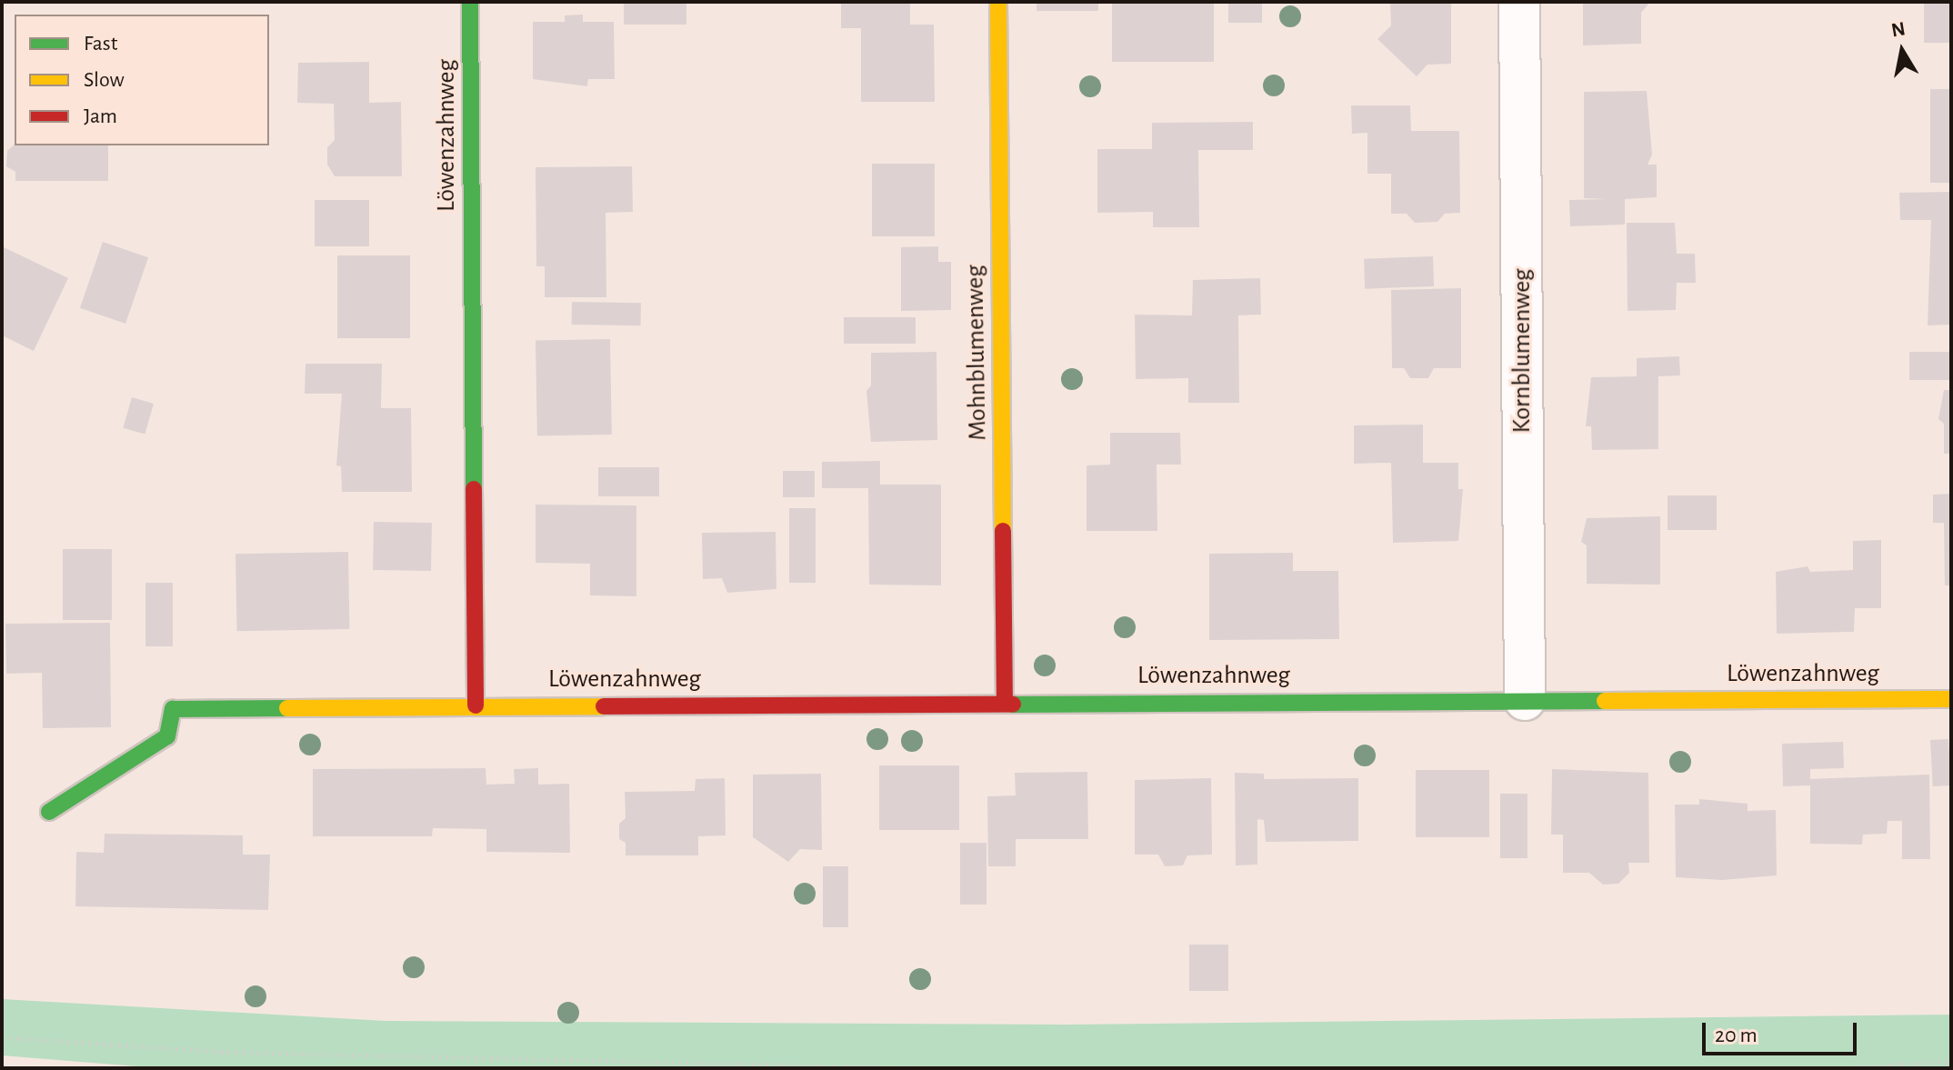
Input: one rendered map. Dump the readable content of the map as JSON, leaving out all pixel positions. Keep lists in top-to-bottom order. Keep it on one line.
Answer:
{"streets":{"street":["Löwenzahnweg","Kornblumenweg","Mohnblumenweg"]},"crossings":[["Löwenzahnweg","Kornblumenweg"],["Löwenzahnweg","Mohnblumenweg"]],"legend":["Fast","Slow","Jam"],"scale_bar":"20 m","north":"top"}
